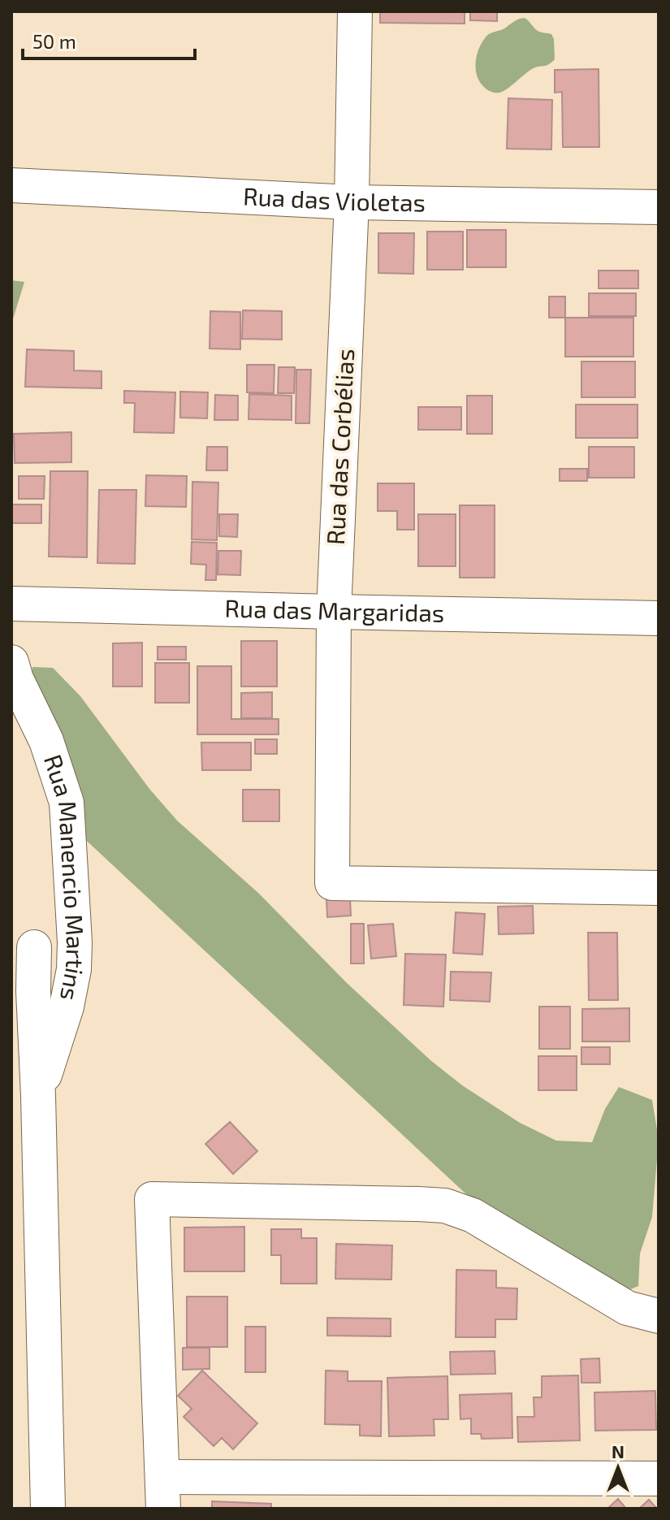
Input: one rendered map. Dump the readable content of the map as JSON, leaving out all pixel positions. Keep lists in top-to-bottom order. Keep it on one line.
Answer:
{"streets":{"street":["Rua das Violetas","Rua das Corbélias","Rua das Margaridas","Rua Manencio Martins"]},"crossings":[["Rua das Violetas","Rua das Corbélias"],["Rua das Corbélias","Rua das Margaridas"]],"scale_bar":"50 m","north":"top"}
